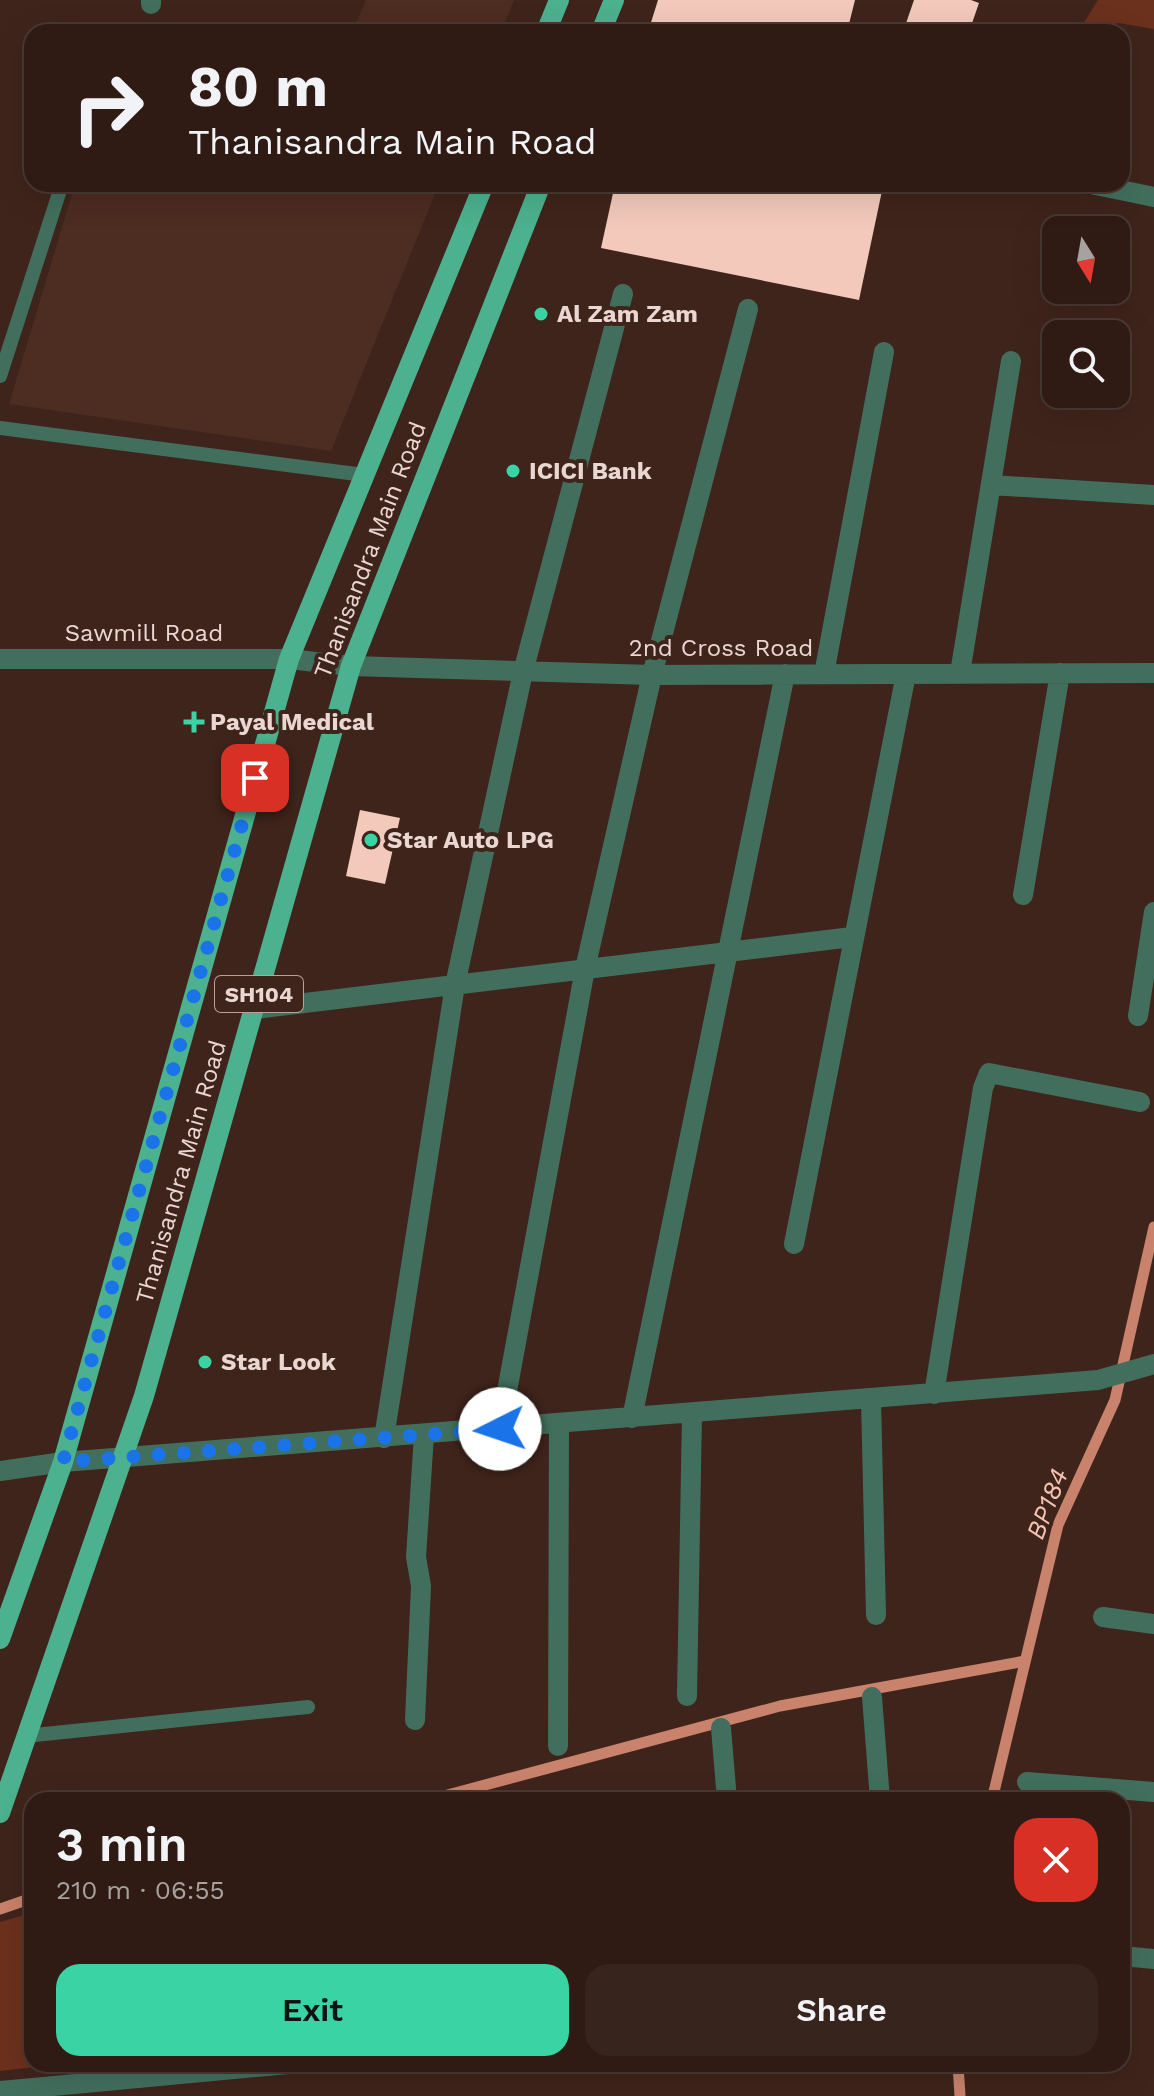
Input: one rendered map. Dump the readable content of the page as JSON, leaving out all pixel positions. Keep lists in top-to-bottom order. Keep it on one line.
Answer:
{"streets":{"main road":["Thanisandra Main Road","SH104"],"street":["Sawmill Road","2nd Cross Road"]},"crossings":[["Thanisandra Main Road","Sawmill Road"],["Thanisandra Main Road","2nd Cross Road"],["Sawmill Road","2nd Cross Road"]],"water":["BP184"],"places":{"other":["Al Zam Zam","ICICI Bank","Star Auto LPG","Star Look"],"health":["Payal Medical"]},"north":"bottom","page":{"turn":["80 m","Thanisandra Main Road"],"heading":["3 min","210 m · 06:55"],"buttons":["Exit","Share"]}}
